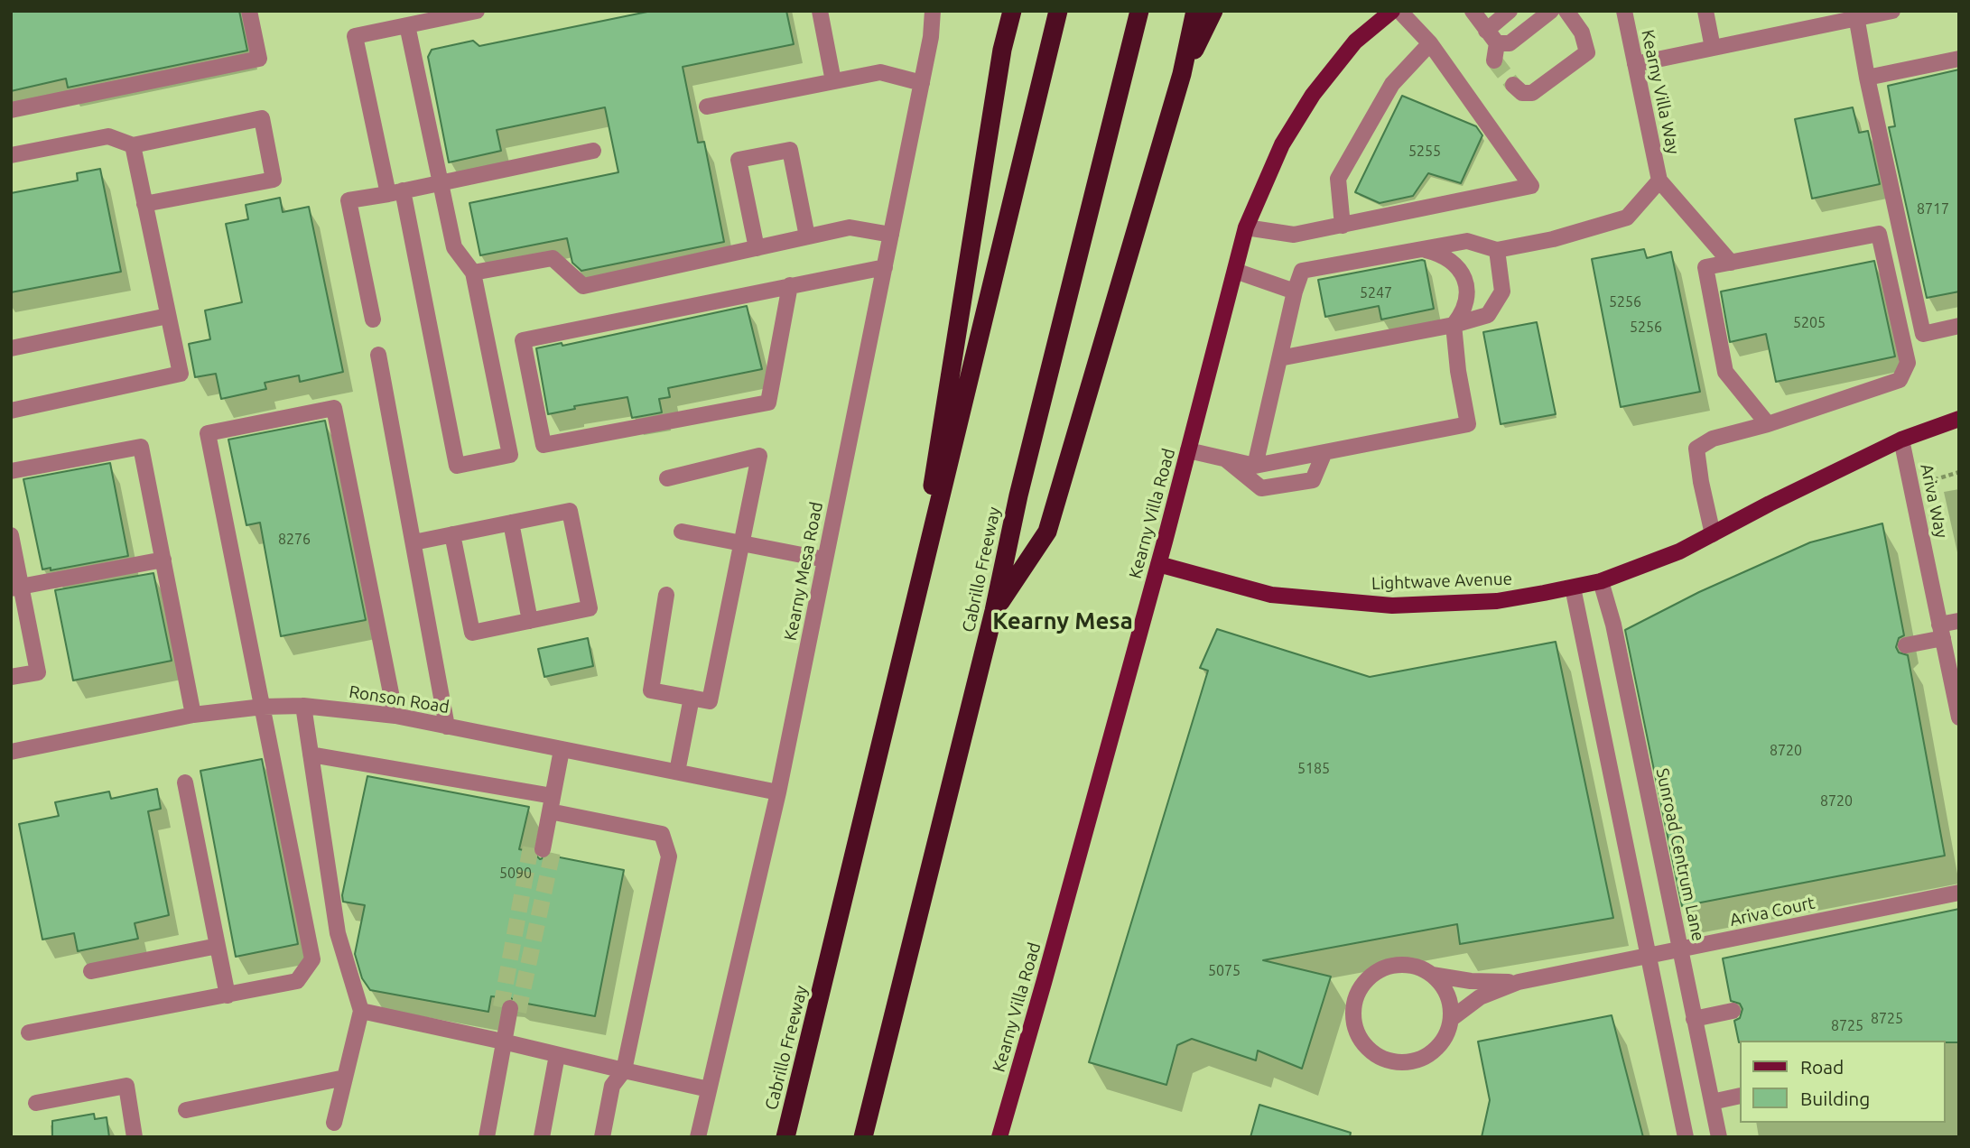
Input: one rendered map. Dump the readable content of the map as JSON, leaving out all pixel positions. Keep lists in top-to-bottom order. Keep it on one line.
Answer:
{"streets":{"highway":["Cabrillo Freeway"],"main road":["Kearny Villa Road","Lightwave Avenue"],"street":["Kearny Villa Way","Ariva Way","Kearny Mesa Road","Ronson Road","Sunroad Centrum Lane","Ariva Court"]},"crossings":[["Ariva Way","Lightwave Avenue"],["Kearny Villa Road","Lightwave Avenue"],["Kearny Mesa Road","Ronson Road"],["Lightwave Avenue","Sunroad Centrum Lane"],["Sunroad Centrum Lane","Ariva Court"]],"districts":["Kearny Mesa"],"house_numbers":["5255","8717","5247","5256","5205","5256","8276","8720","5185","8720","5090","5075","8725","8725"],"legend":["Road","Building"]}
